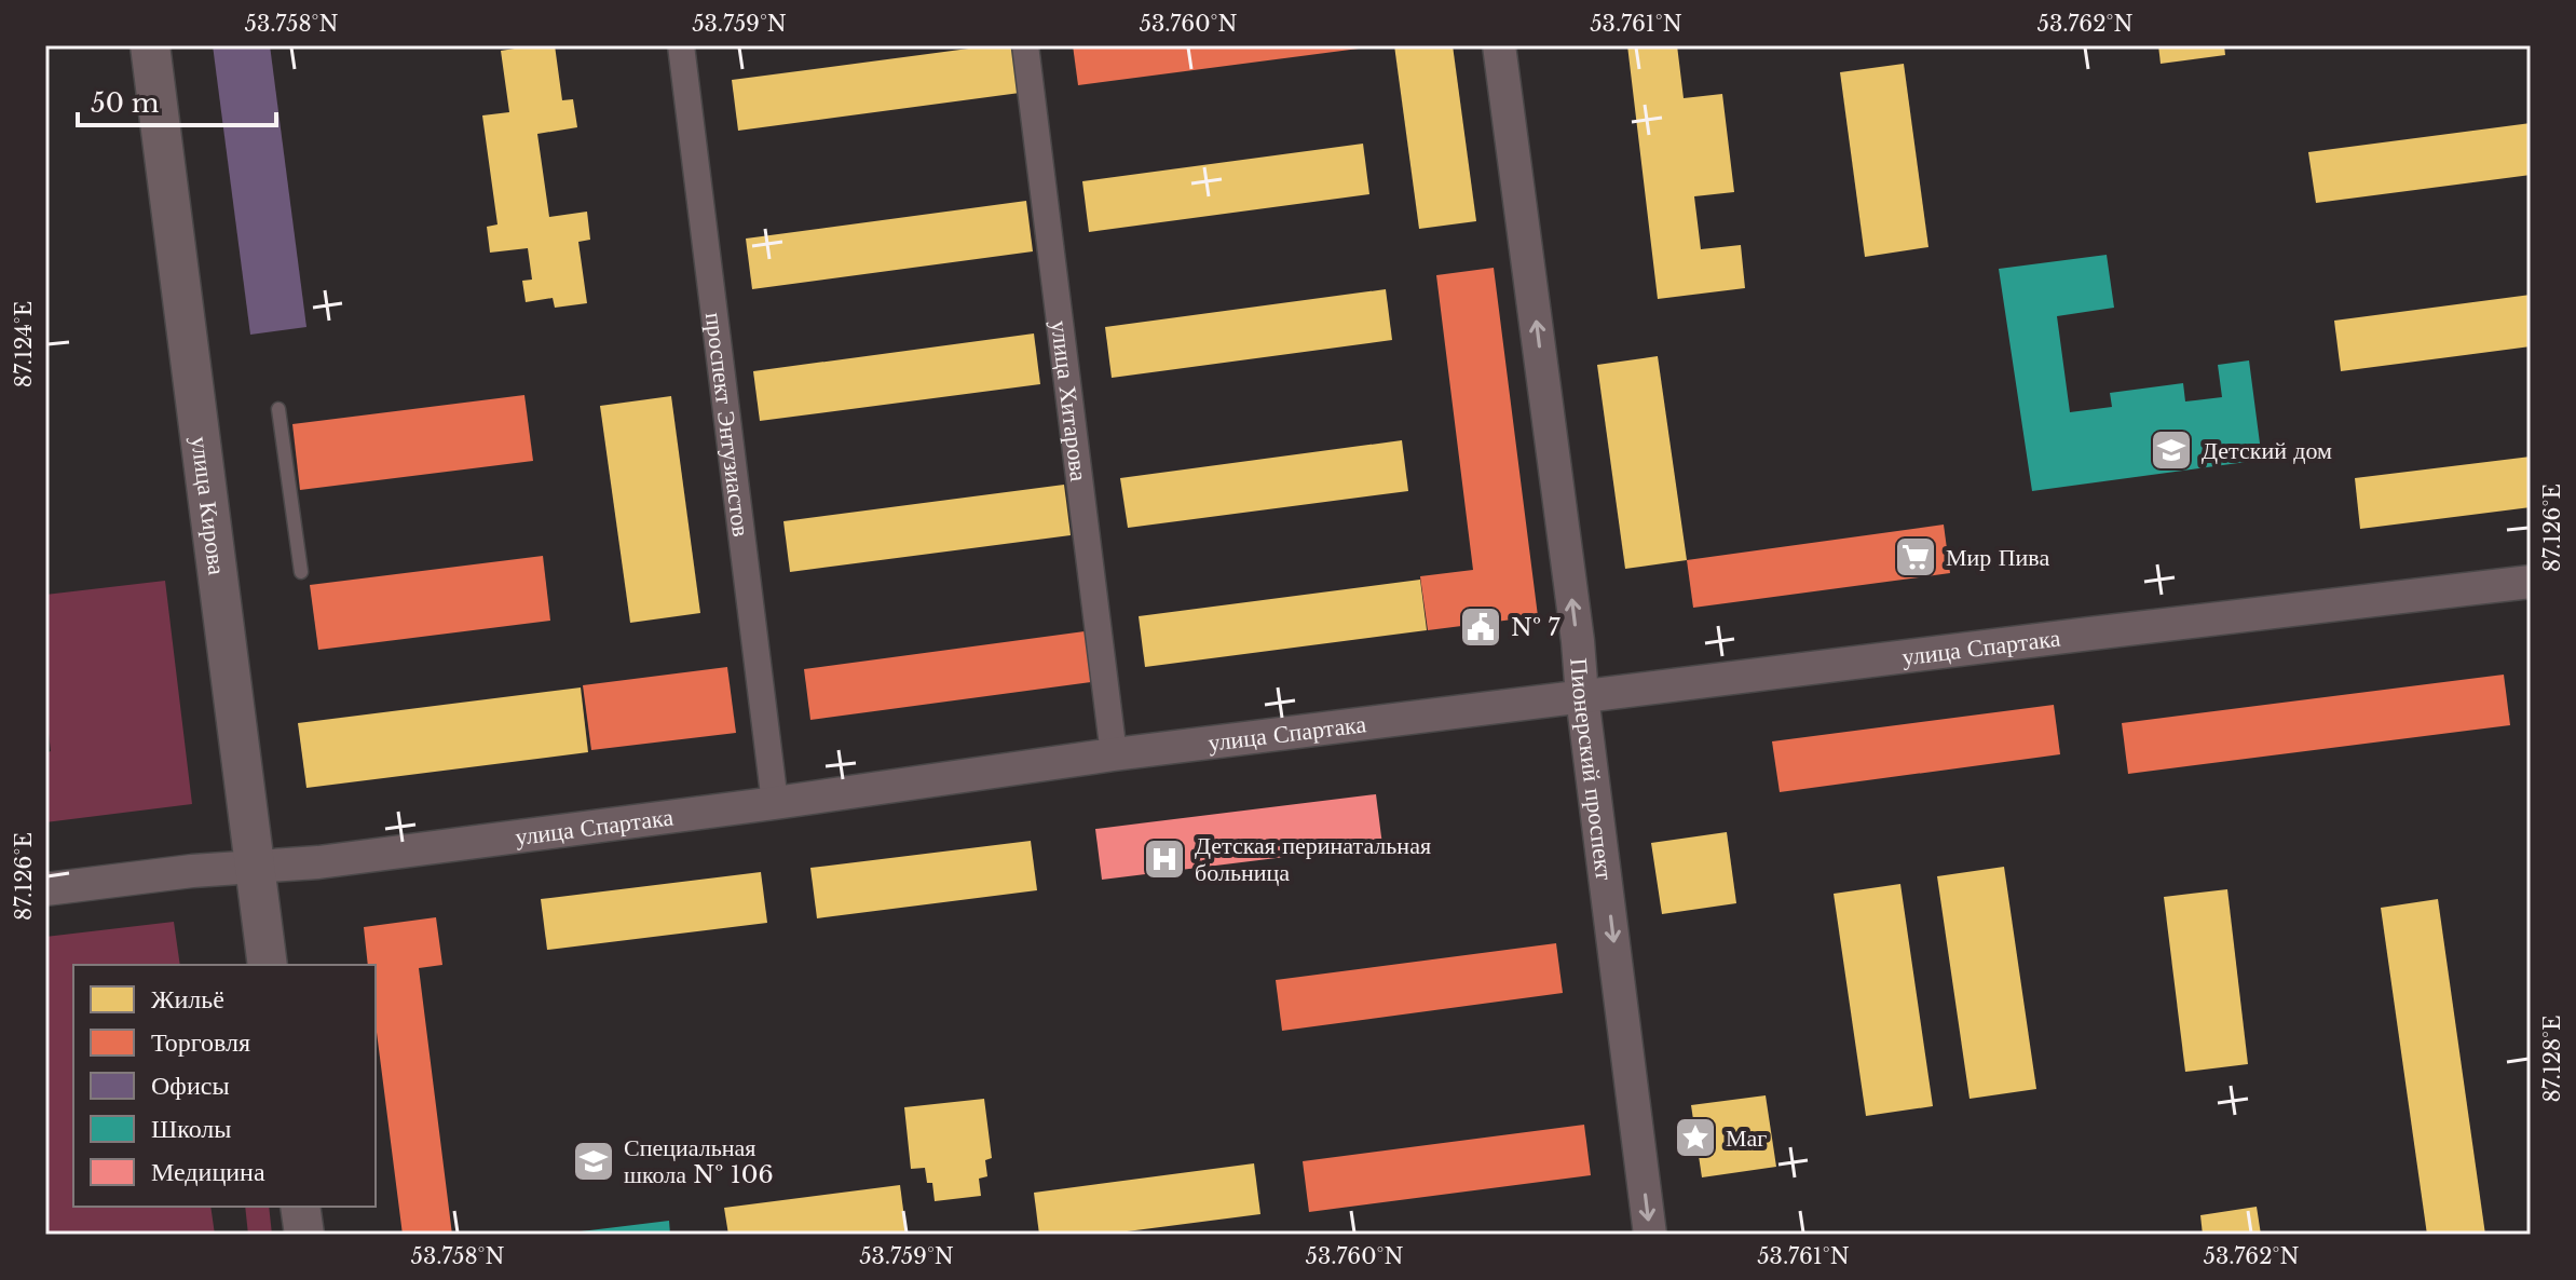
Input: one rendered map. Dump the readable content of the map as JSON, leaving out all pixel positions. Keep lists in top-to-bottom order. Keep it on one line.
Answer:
{"streets":{"main road":["улица Кирова"],"street":["улица Хитарова","проспект Энтузиастов","улица Спартака","Пионерский проспект"]},"crossings":[["улица Хитарова","улица Спартака"],["проспект Энтузиастов","улица Спартака"],["улица Кирова","улица Спартака"],["улица Спартака","Пионерский проспект"]],"places":{"school or university":["Детский дом","Специальная школа № 106"],"supermarket":["Мир Пива"],"public building":["№ 7"],"hospital":["Детская перинатальная больница"],"place":["Маг"]},"legend":["Жильё","Торговля","Офисы","Школы","Медицина"],"scale_bar":"50 m","coordinates":["53.758°N","53.759°N","53.760°N","53.761°N","53.762°N","87.124°E","87.126°E","87.128°E"]}
